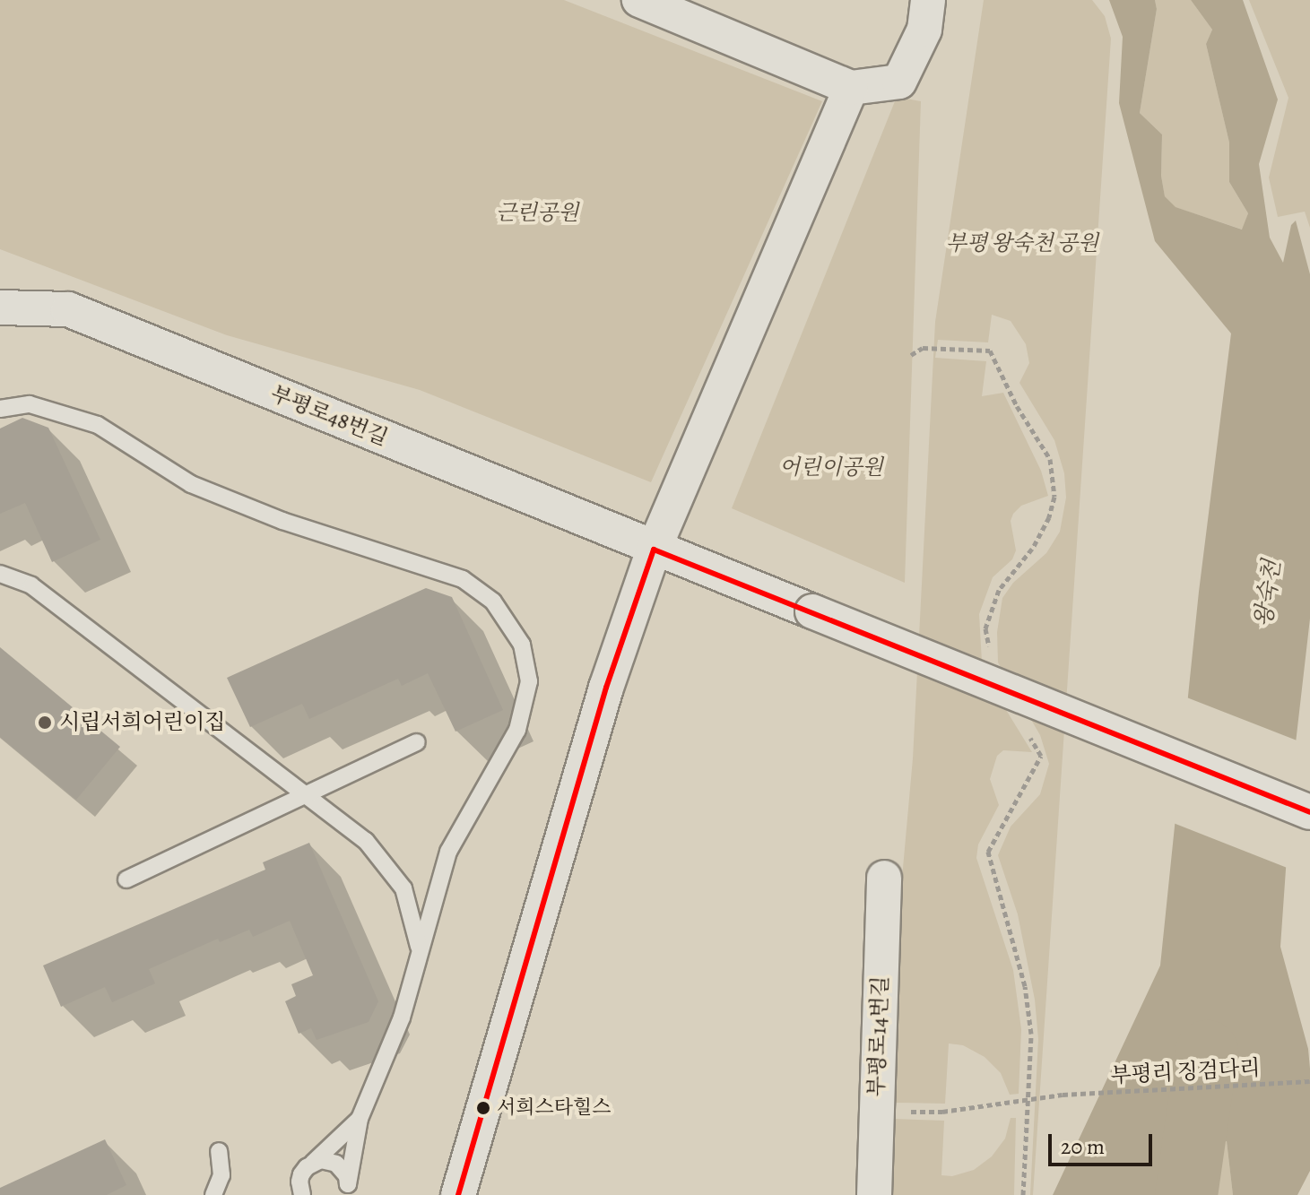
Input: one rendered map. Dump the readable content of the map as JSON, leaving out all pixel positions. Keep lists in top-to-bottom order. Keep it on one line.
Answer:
{"streets":{"street":["부평로48번길","부평로14번길"],"path":["부평리 징검다리"]},"water":["왕숙천"],"parks":["근린공원","부평 왕숙천 공원","어린이공원"],"places":["시립서희어린이집","서희스타힐스"],"scale_bar":"20 m"}
